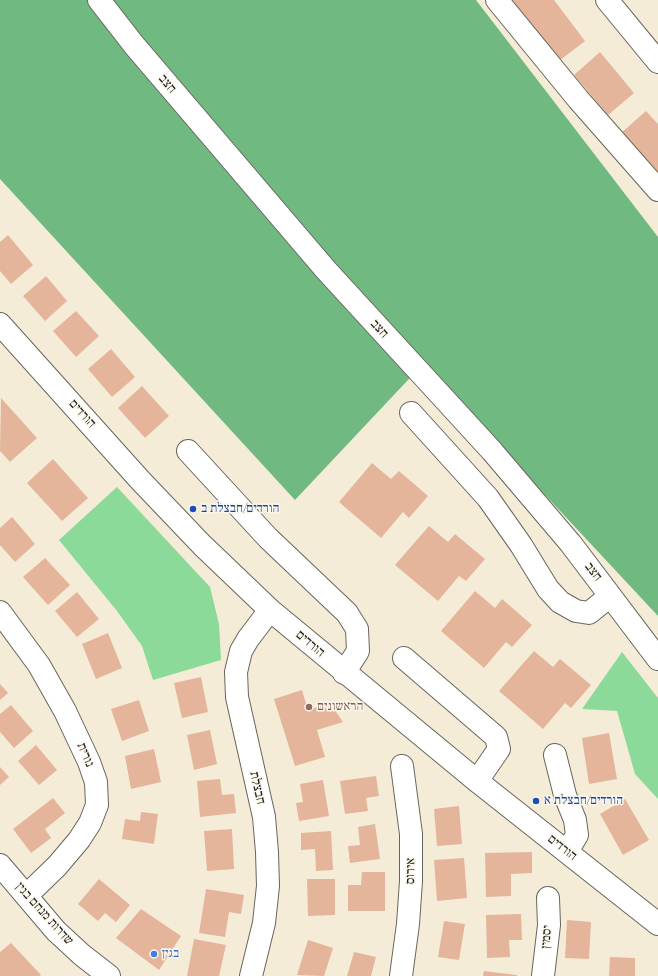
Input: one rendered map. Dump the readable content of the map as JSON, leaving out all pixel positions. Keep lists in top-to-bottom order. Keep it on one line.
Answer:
{"streets":{"street":["חצב","הורדים","נורית","חבצלת","אירוס","שדרות מנחם בגין","יסמין"]},"crossings":[["הורדים","חבצלת"],["נורית","שדרות מנחם בגין"]],"places":["הורדים/חבצלת ב","הראשונים","הורדים/חבצלת א","בגין"]}
